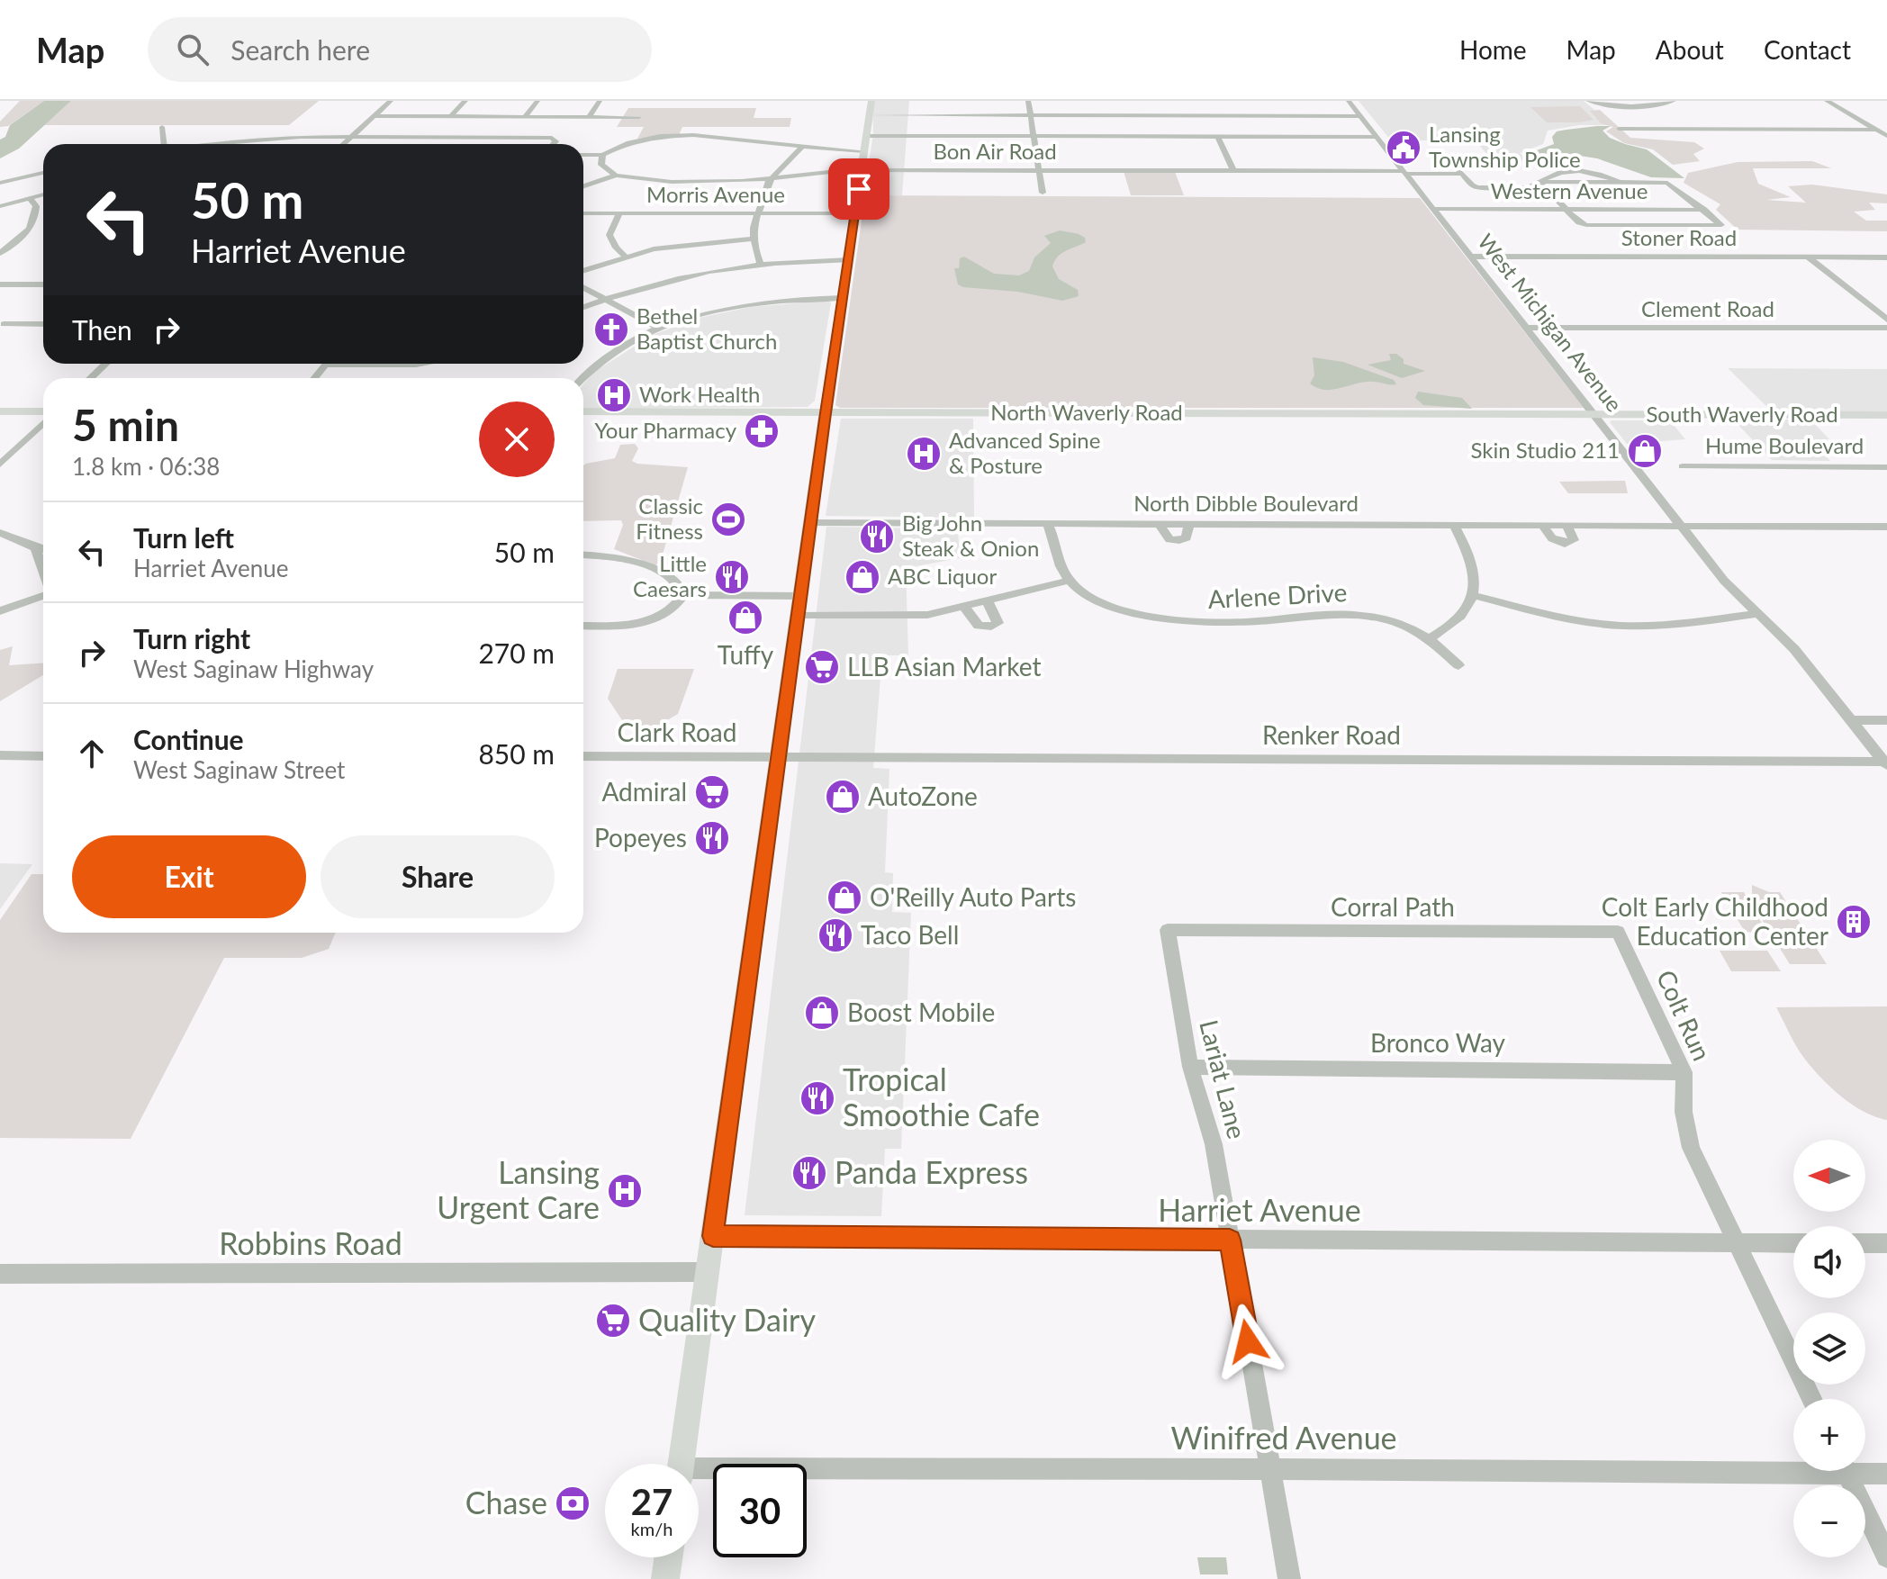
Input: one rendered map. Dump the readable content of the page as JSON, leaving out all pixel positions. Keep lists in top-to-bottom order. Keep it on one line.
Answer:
{"streets":{"main road":["North Waverly Road","South Waverly Road"],"street":["Bon Air Road","Western Avenue","Morris Avenue","Stoner Road","Clement Road","West Michigan Avenue","Hume Boulevard","North Dibble Boulevard","Arlene Drive","Clark Road","Renker Road","Corral Path","Colt Run","Bronco Way","Lariat Lane","Harriet Avenue","Robbins Road","Winifred Avenue"]},"crossings":[["Bon Air Road","West Michigan Avenue"],["Western Avenue","West Michigan Avenue"],["Stoner Road","West Michigan Avenue"],["Clement Road","West Michigan Avenue"],["West Michigan Avenue","North Waverly Road"],["West Michigan Avenue","South Waverly Road"],["West Michigan Avenue","North Dibble Boulevard"],["West Michigan Avenue","Renker Road"],["North Waverly Road","South Waverly Road"],["North Dibble Boulevard","Arlene Drive"],["Clark Road","Renker Road"],["Corral Path","Colt Run"],["Corral Path","Lariat Lane"],["Colt Run","Bronco Way"],["Colt Run","Harriet Avenue"],["Bronco Way","Lariat Lane"],["Lariat Lane","Harriet Avenue"],["Lariat Lane","Winifred Avenue"]],"places":{"public building":["Lansing Township Police"],"church":["Bethel Baptist Church"],"hospital":["Work Health","Advanced Spine & Posture","Lansing Urgent Care"],"pharmacy":["Your Pharmacy"],"shop":["Skin Studio 211","ABC Liquor","Tuffy","AutoZone","O'Reilly Auto Parts","Boost Mobile"],"sports":["Classic Fitness"],"restaurant":["Big John Steak & Onion","Little Caesars","Popeyes","Taco Bell","Tropical Smoothie Cafe","Panda Express"],"supermarket":["LLB Asian Market","Admiral","Quality Dairy"],"building":["Colt Early Childhood Education Center"],"bank":["Chase"]},"north":"left","page":{"header":"Map","search":"Search here","nav":["Home","Map","About","Contact"],"turn":["50 m","Harriet Avenue"],"then":"Then","heading":["5 min","1.8 km · 06:38"],"list":[{"name":"Turn left","note":"Harriet Avenue","value":"50 m"},{"name":"Turn right","note":"West Saginaw Highway","value":"270 m"},{"name":"Continue","note":"West Saginaw Street","value":"850 m"}],"buttons":["Exit","Share"],"map_buttons":["+","−"],"speed":"27 km/h","limit":"30"}}
